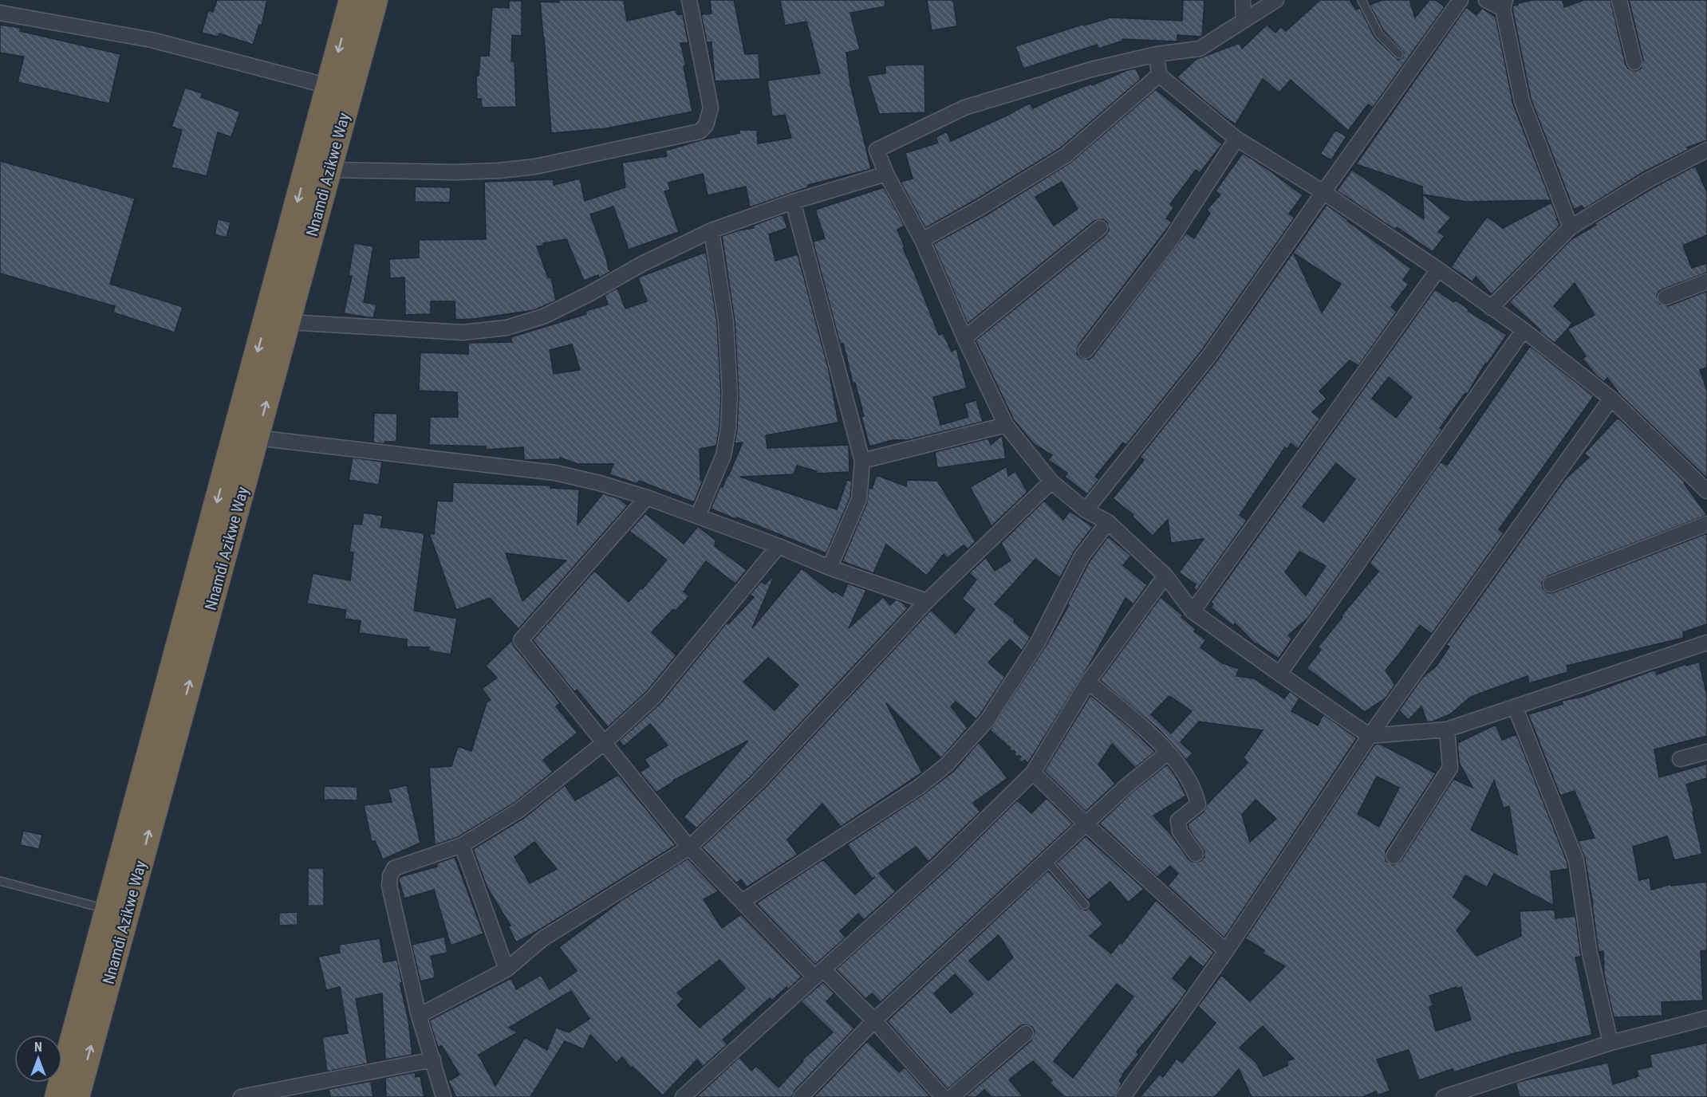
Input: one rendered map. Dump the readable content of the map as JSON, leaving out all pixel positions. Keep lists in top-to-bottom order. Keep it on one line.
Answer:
{"streets":{"highway":["Nnamdi Azikwe Way"]},"north":"top"}
